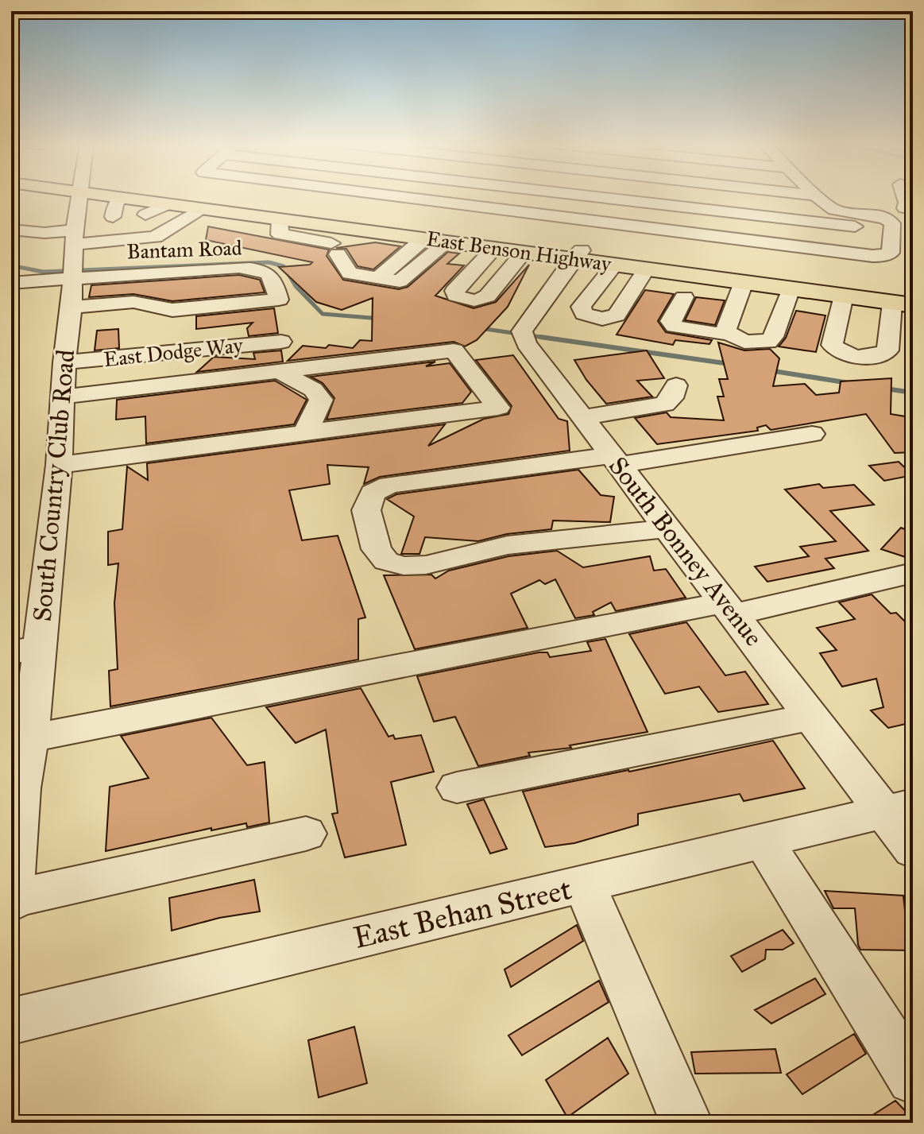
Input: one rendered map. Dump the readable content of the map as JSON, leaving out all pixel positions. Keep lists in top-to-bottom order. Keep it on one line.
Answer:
{"streets":{"main road":["East Benson Highway"],"street":["Bantam Road","East Dodge Way","South Country Club Road","South Bonney Avenue","East Behan Street"]},"crossings":[["Bantam Road","South Country Club Road"],["East Benson Highway","South Bonney Avenue"],["East Dodge Way","South Country Club Road"],["South Bonney Avenue","East Behan Street"]]}
